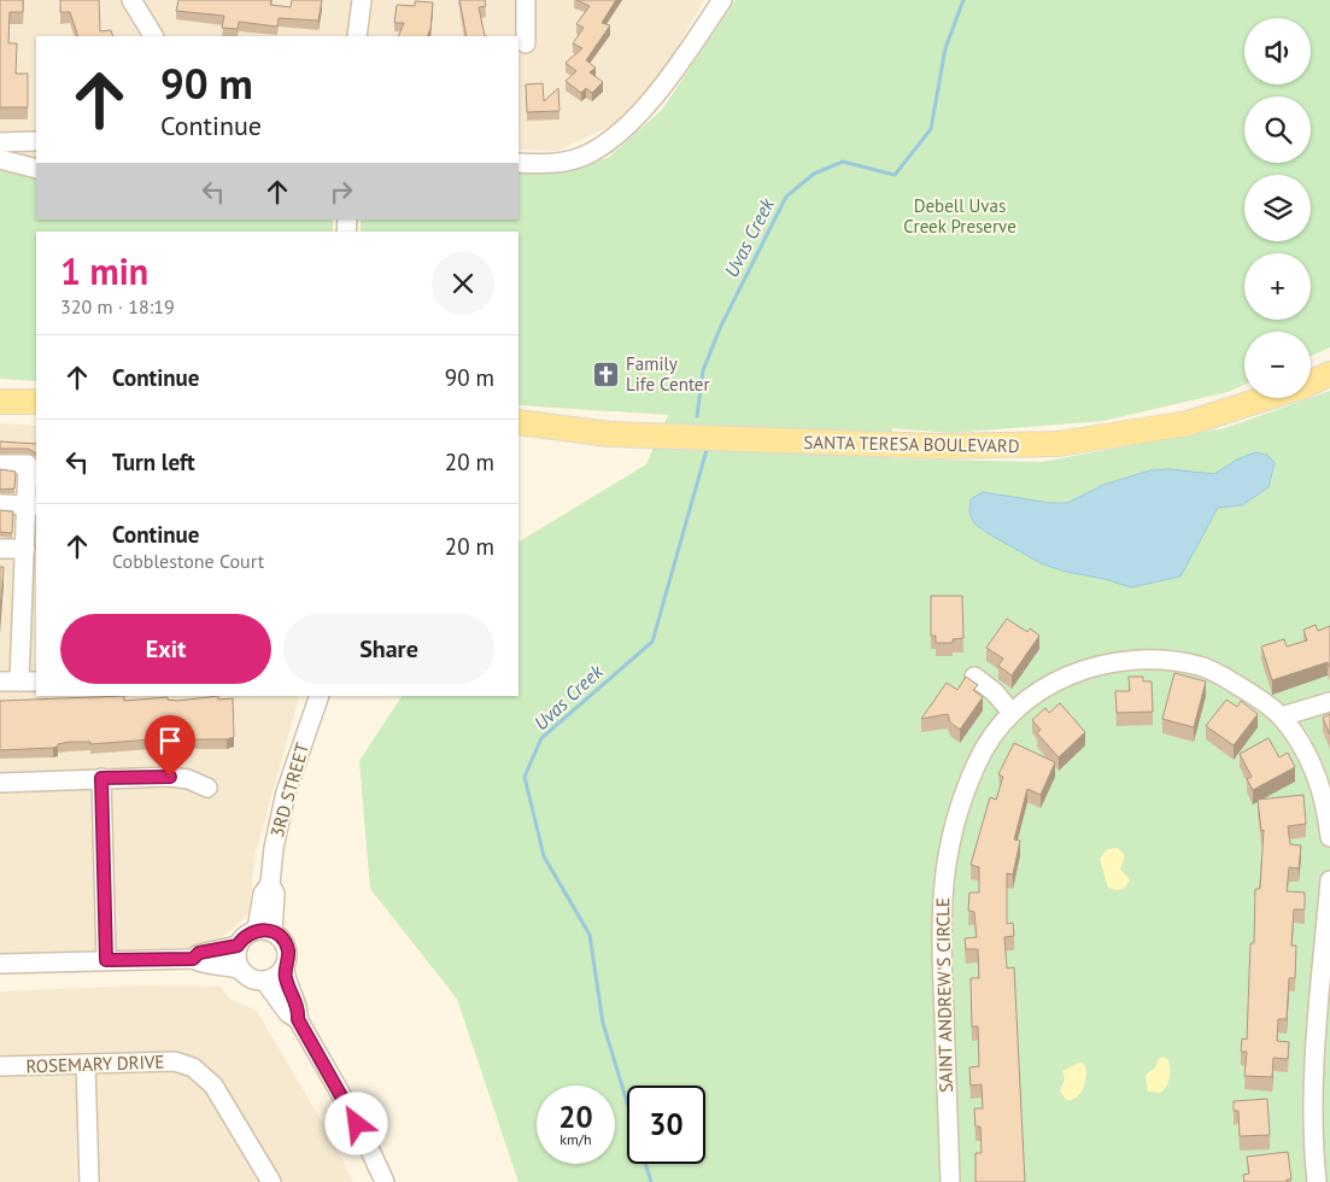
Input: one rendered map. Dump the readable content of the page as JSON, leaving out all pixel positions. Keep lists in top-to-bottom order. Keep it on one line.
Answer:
{"streets":{"main road":["SANTA TERESA BOULEVARD"],"street":["3RD STREET","SAINT ANDREW'S CIRCLE","ROSEMARY DRIVE"]},"water":["Uvas Creek"],"parks":["Debell Uvas Creek Preserve"],"places":{"church":["Family Life Center"]},"page":{"map_buttons":["+","−"],"turn":["90 m","Continue"],"heading":["1 min","320 m · 18:19"],"list":[{"name":"Continue","value":"90 m"},{"name":"Turn left","value":"20 m"},{"name":"Continue","note":"Cobblestone Court","value":"20 m"}],"buttons":["Exit","Share"],"speed":"20 km/h","limit":"30"}}
